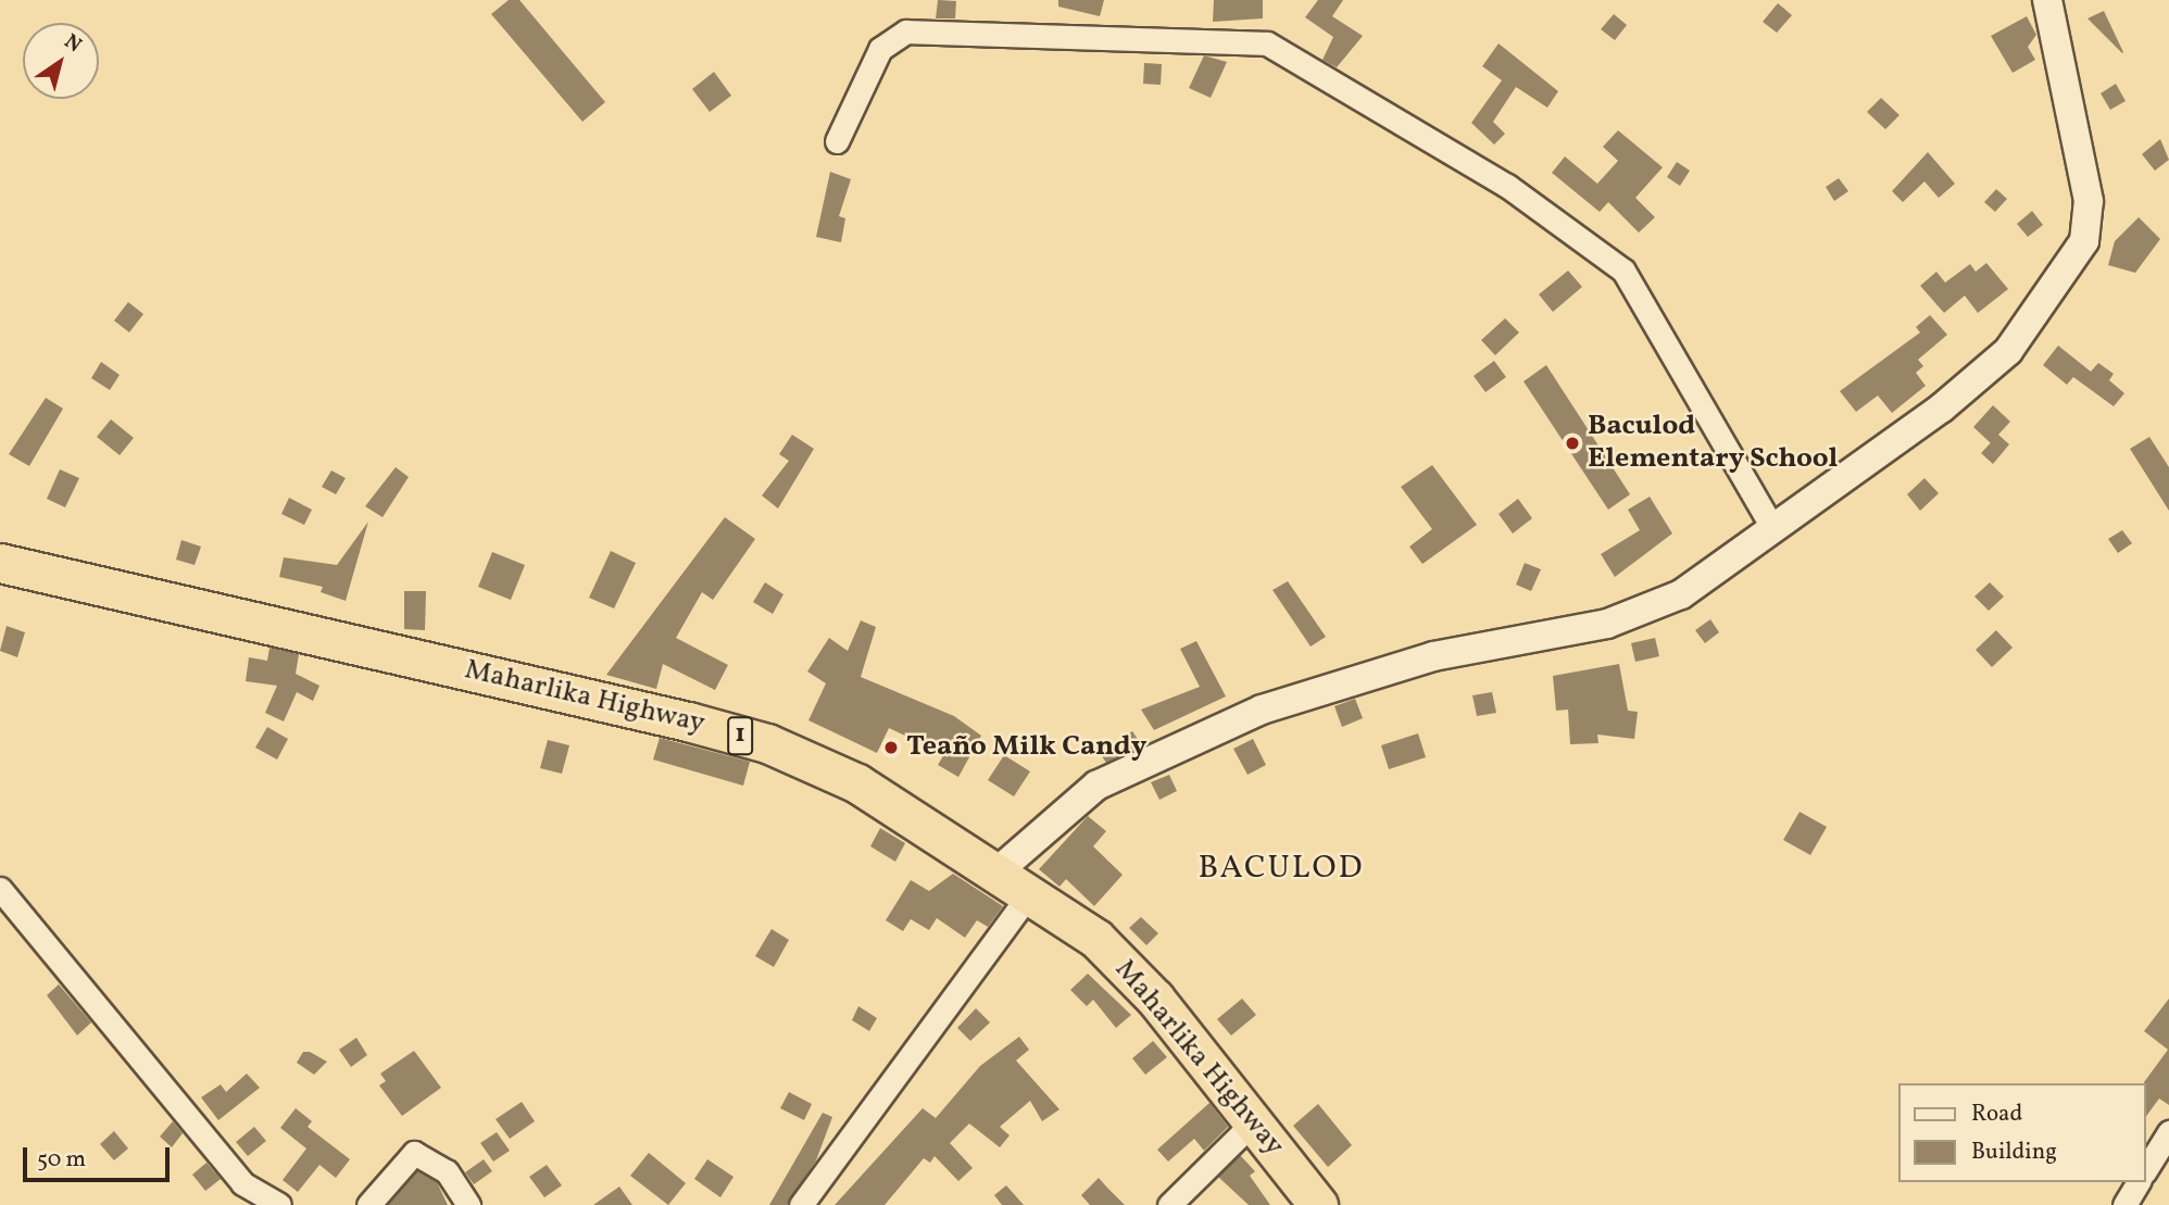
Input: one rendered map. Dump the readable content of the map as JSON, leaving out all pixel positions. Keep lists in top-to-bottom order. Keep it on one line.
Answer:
{"streets":{"highway":["Maharlika Highway","1"]},"districts":["BACULOD"],"places":["Baculod Elementary School","Teaño Milk Candy"],"legend":["Road","Building"],"scale_bar":"50 m","north":"top right"}
